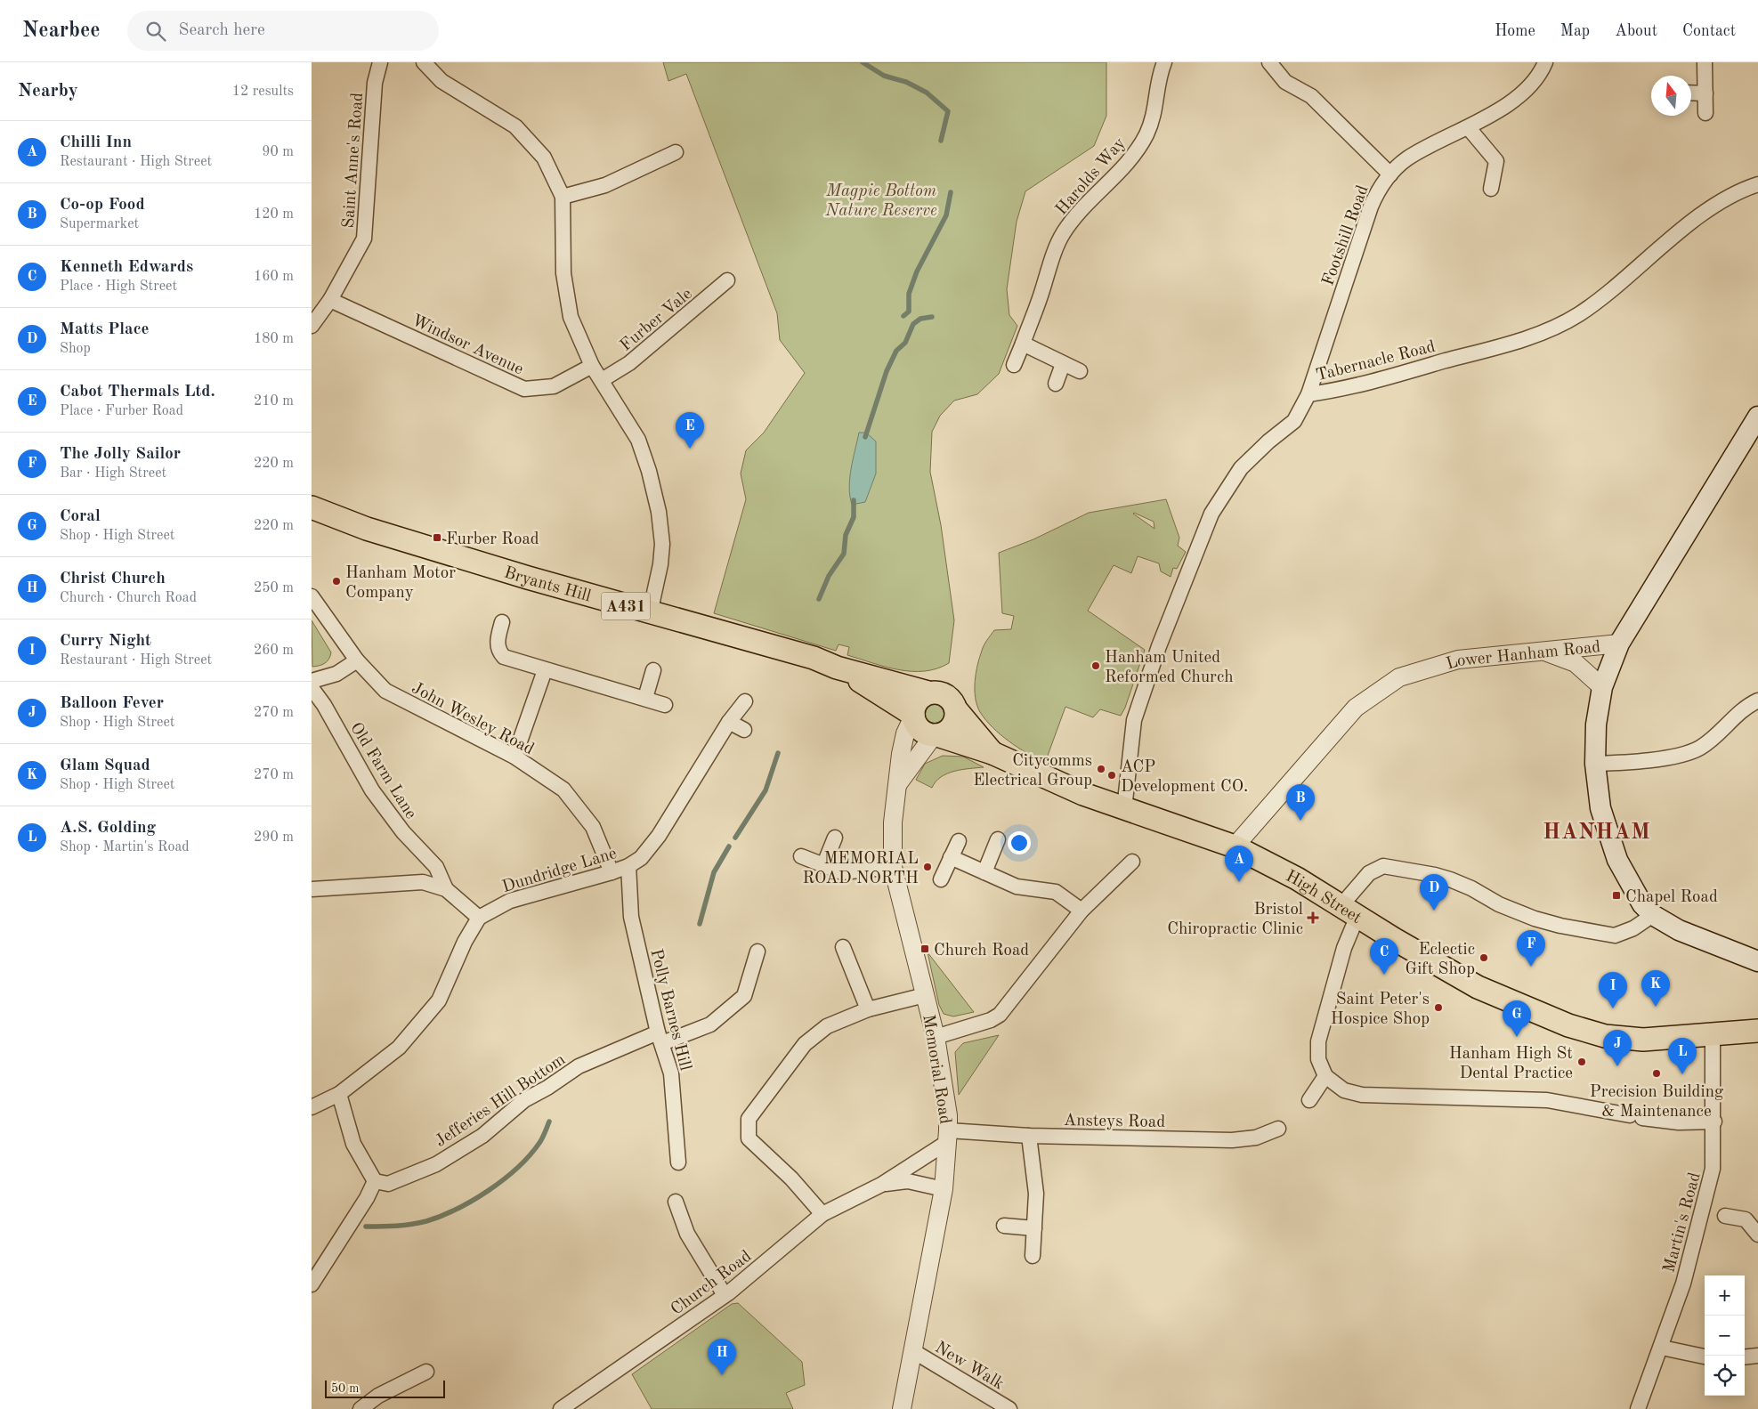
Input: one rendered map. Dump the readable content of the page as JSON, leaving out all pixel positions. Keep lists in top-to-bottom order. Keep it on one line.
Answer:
{"streets":{"main road":["Bryants Hill","A431","Lower Hanham Road","High Street"],"street":["Saint Anne's Road","Harolds Way","Footshill Road","Furber Vale","Windsor Avenue","Tabernacle Road","John Wesley Road","Old Farm Lane","Dundridge Lane","Polly Barnes Hill","Memorial Road","Jefferies Hill Bottom","Ansteys Road","Martin's Road","Church Road","New Walk"]},"crossings":[["Saint Anne's Road","Windsor Avenue"],["Footshill Road","Tabernacle Road"],["Tabernacle Road","High Street"],["Bryants Hill","A431"],["Bryants Hill","High Street"],["Bryants Hill","Memorial Road"],["A431","High Street"],["A431","Memorial Road"],["Lower Hanham Road","High Street"],["John Wesley Road","Dundridge Lane"],["Dundridge Lane","Polly Barnes Hill"],["High Street","Memorial Road"],["High Street","Martin's Road"],["Polly Barnes Hill","Jefferies Hill Bottom"],["Memorial Road","Ansteys Road"],["Memorial Road","Church Road"],["Memorial Road","New Walk"],["Ansteys Road","Church Road"]],"districts":["HANHAM"],"parks":["Magpie Bottom Nature Reserve"],"places":{"transit":["Furber Road","Chapel Road","Church Road"],"other":["Hanham Motor Company","Hanham United Reformed Church","Citycomms Electrical Group","ACP Development CO.","MEMORIAL ROAD NORTH","Eclectic Gift Shop","Saint Peter's Hospice Shop","Hanham High St Dental Practice","Precision Building & Maintenance"],"health":["Bristol Chiropractic Clinic"]},"scale_bar":"50 m","north":"top","page":{"header":"Nearbee","search":"Search here","nav":["Home","Map","About","Contact"],"heading":["Nearby","12 results"],"list":[{"mark":"A","name":"Chilli Inn","note":"Restaurant · High Street","value":"90 m"},{"mark":"B","name":"Co-op Food","note":"Supermarket","value":"120 m"},{"mark":"C","name":"Kenneth Edwards","note":"Place · High Street","value":"160 m"},{"mark":"D","name":"Matts Place","note":"Shop","value":"180 m"},{"mark":"E","name":"Cabot Thermals Ltd.","note":"Place · Furber Road","value":"210 m"},{"mark":"F","name":"The Jolly Sailor","note":"Bar · High Street","value":"220 m"},{"mark":"G","name":"Coral","note":"Shop · High Street","value":"220 m"},{"mark":"H","name":"Christ Church","note":"Church · Church Road","value":"250 m"},{"mark":"I","name":"Curry Night","note":"Restaurant · High Street","value":"260 m"},{"mark":"J","name":"Balloon Fever","note":"Shop · High Street","value":"270 m"},{"mark":"K","name":"Glam Squad","note":"Shop · High Street","value":"270 m"},{"mark":"L","name":"A.S. Golding","note":"Shop · Martin's Road","value":"290 m"}],"pins":["E","B","A","D","F","C","K","I","G","J","L","H"],"map_buttons":["+","−"],"scale":"50 m"}}
